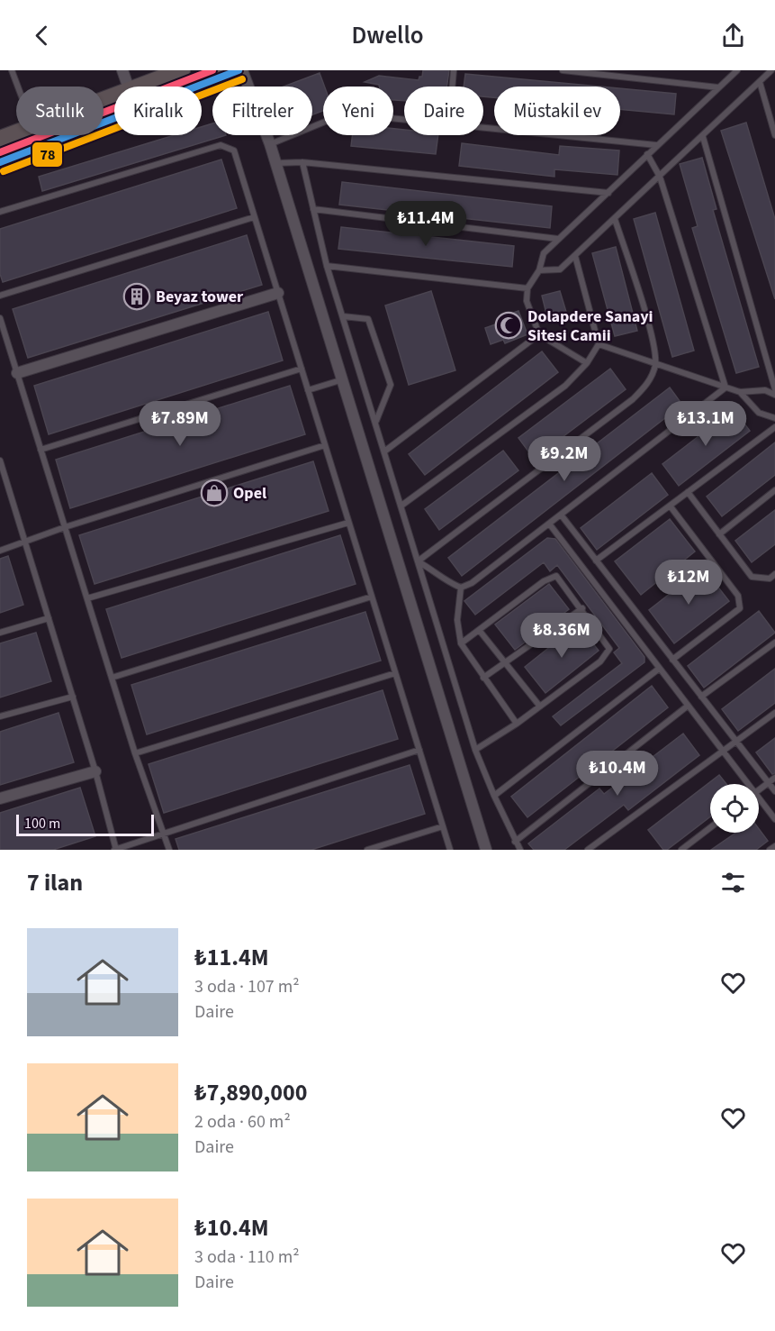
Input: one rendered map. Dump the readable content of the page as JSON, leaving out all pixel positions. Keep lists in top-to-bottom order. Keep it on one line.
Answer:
{"places":{"building":["Beyaz tower"],"mosque":["Dolapdere Sanayi Sitesi Camii"],"shop":["Opel"]},"lines":["transit line 78"],"scale_bar":"100 m","page":{"header":"Dwello","chip":["Satılık","Kiralık","Filtreler","Yeni","Daire","Müstakil ev"],"price":["₺11.4M","₺7.89M","₺13.1M","₺9.2M","₺12M","₺8.36M","₺10.4M"],"scale":"100 m","heading":"7 ilan","list":[{"name":"₺11.4M","note":"3 oda · 107 m² · Daire"},{"name":"₺7,890,000","note":"2 oda · 60 m² · Daire"},{"name":"₺10.4M","note":"3 oda · 110 m² · Daire"}]}}
